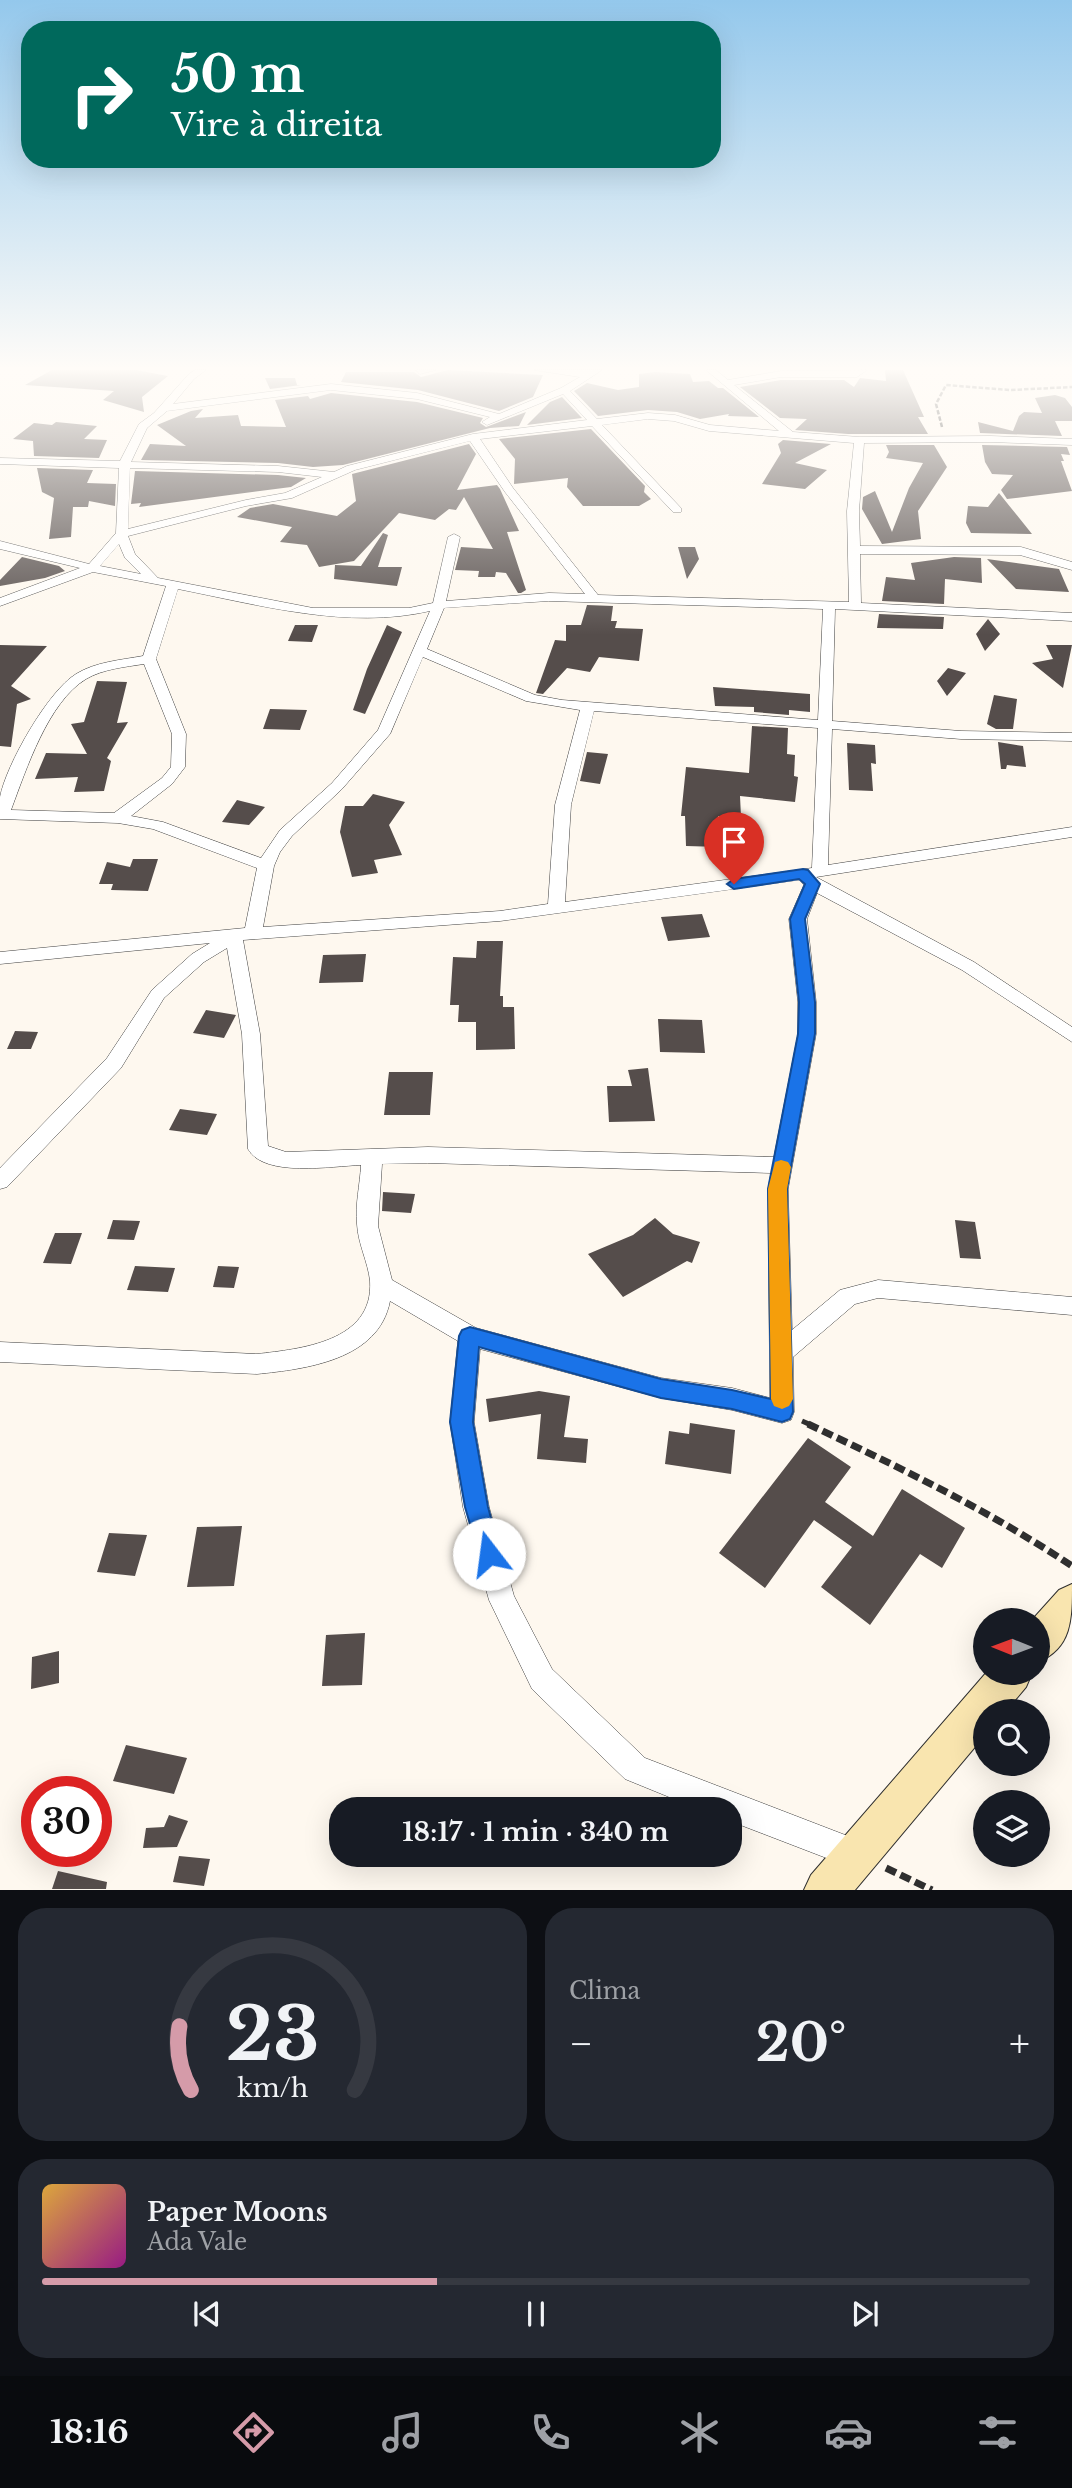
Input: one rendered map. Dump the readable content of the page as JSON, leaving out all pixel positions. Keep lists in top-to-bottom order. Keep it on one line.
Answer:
{"north":"left","page":{"turn":["50 m","Vire à direita"],"limit":"30","trip":"18:17 · 1 min · 340 m","tile":"Clima","heat":["−","20°","+"],"song":["Paper Moons","Ada Vale"],"tabs":"18:16","gauge":["23","km/h"]}}
